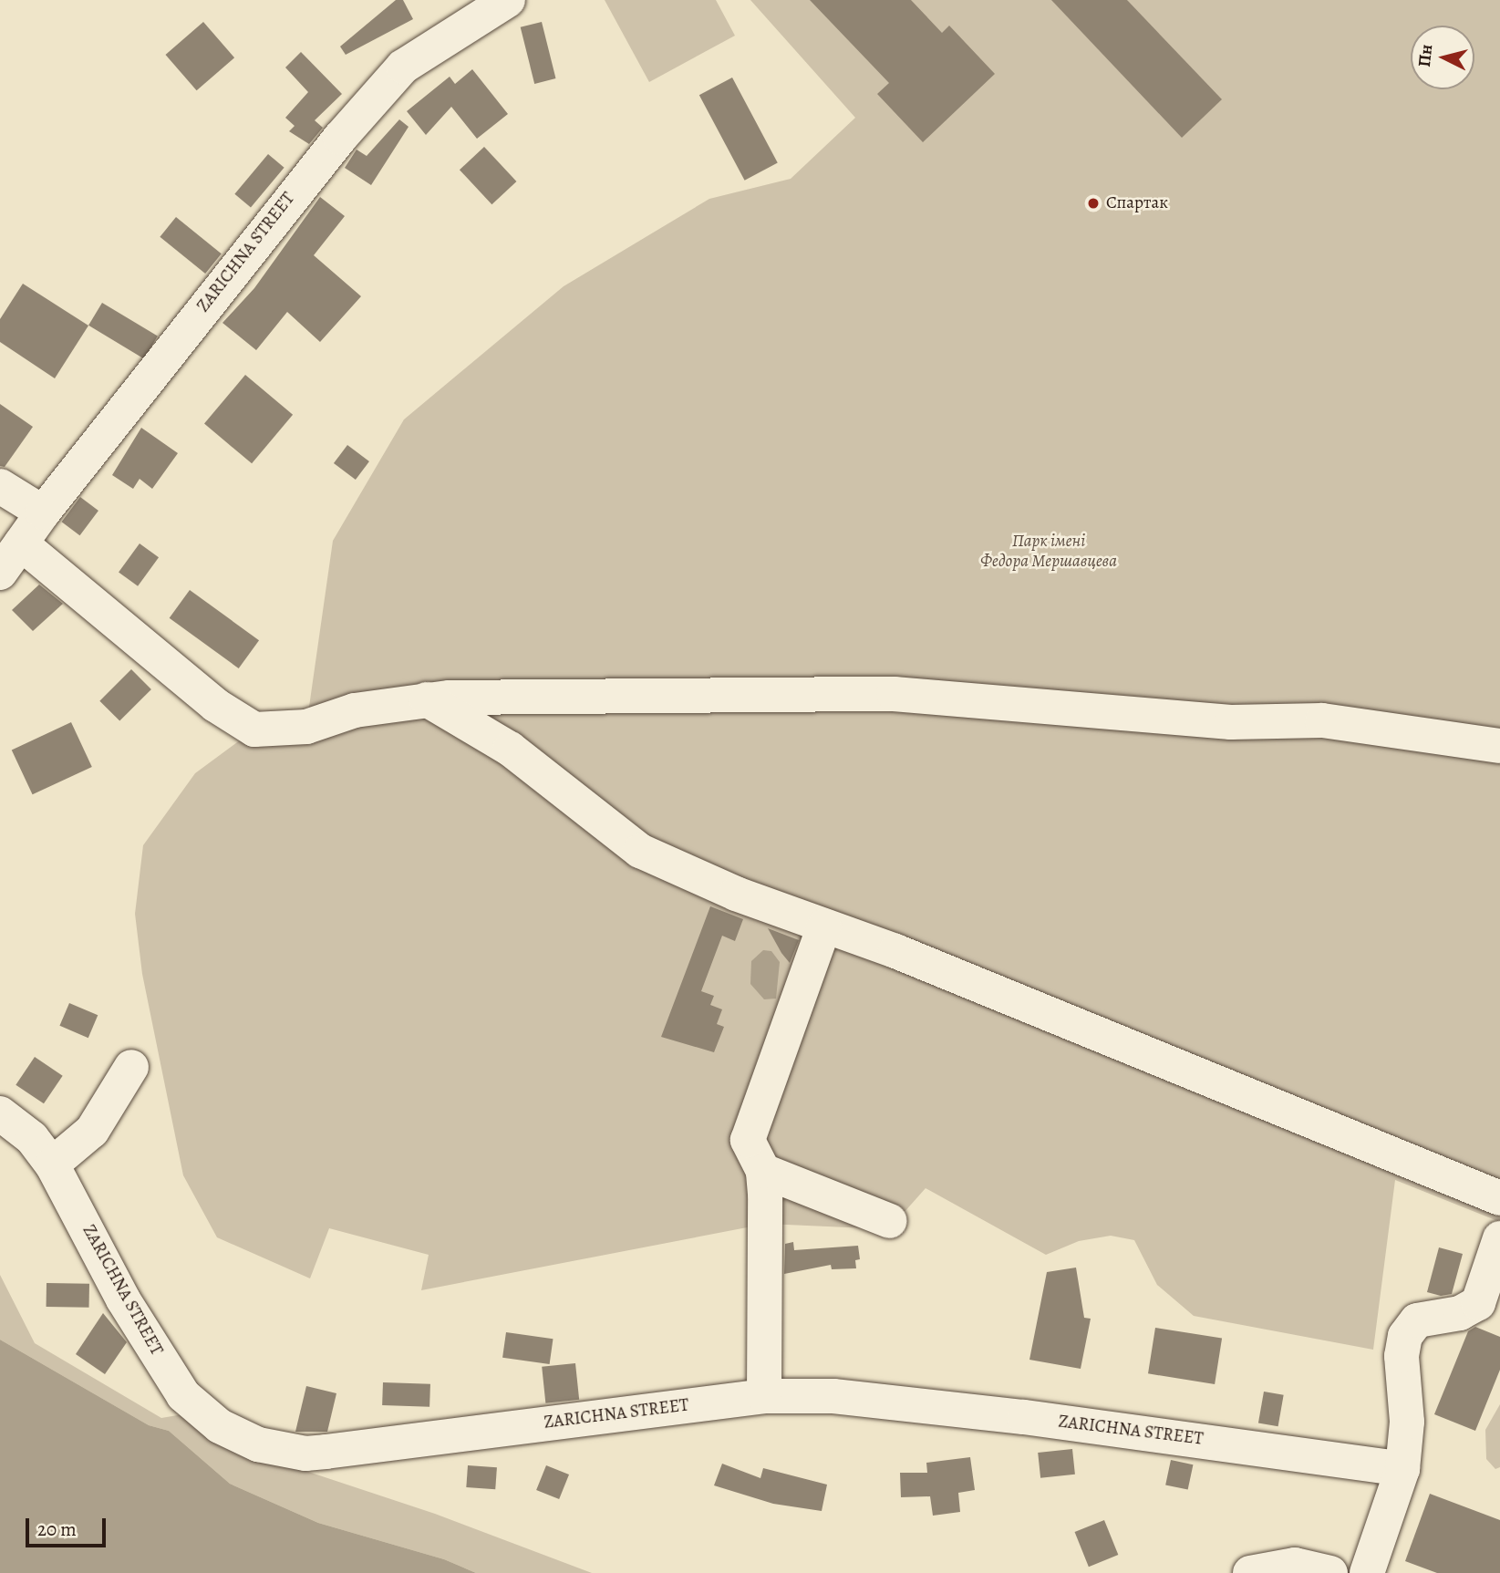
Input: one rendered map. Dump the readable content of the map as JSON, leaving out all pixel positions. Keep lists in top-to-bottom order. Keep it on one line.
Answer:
{"streets":{"street":["ZARICHNA STREET"]},"parks":["Парк імені Федора Мершавцева"],"places":["Спартак"],"scale_bar":"20 m","north":"left"}
